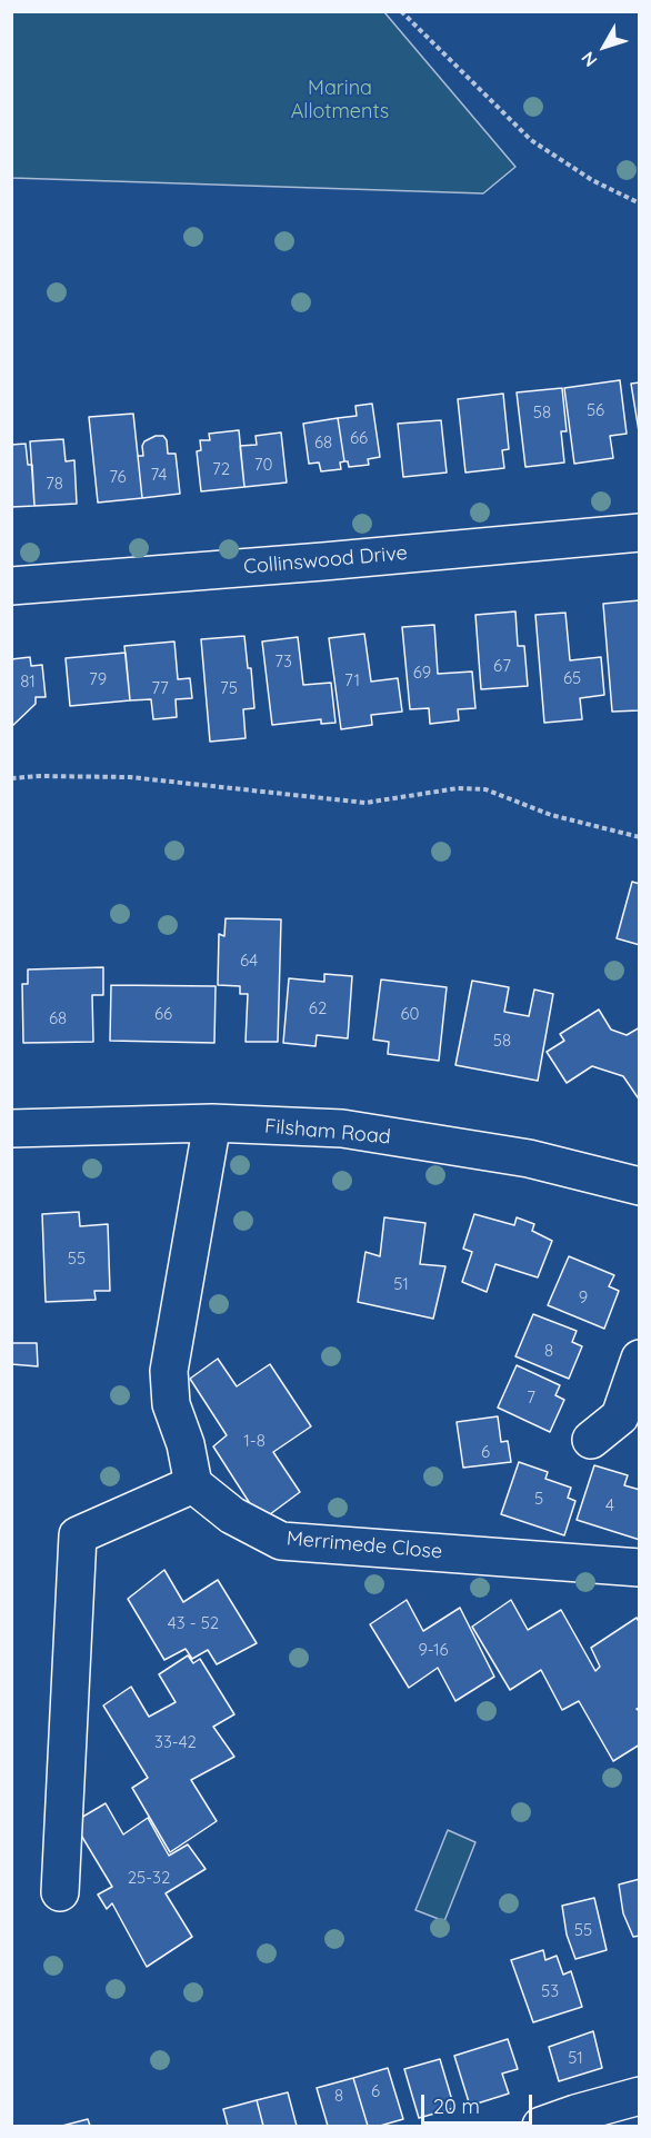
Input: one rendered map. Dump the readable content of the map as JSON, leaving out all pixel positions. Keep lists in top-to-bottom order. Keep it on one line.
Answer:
{"streets":{"street":["Collinswood Drive","Filsham Road","Merrimede Close"]},"parks":["Marina Allotments"],"house_numbers":["56","58","66","68","70","72","74","76","78","73","67","69","65","79","71","81","77","75","64","62","66","60","68","58","55","51","9","8","7","1-8","6","5","4","43 - 52","9-16","33-42","25-32","55","53","51","6","8"],"scale_bar":"20 m","north":"bottom left"}
